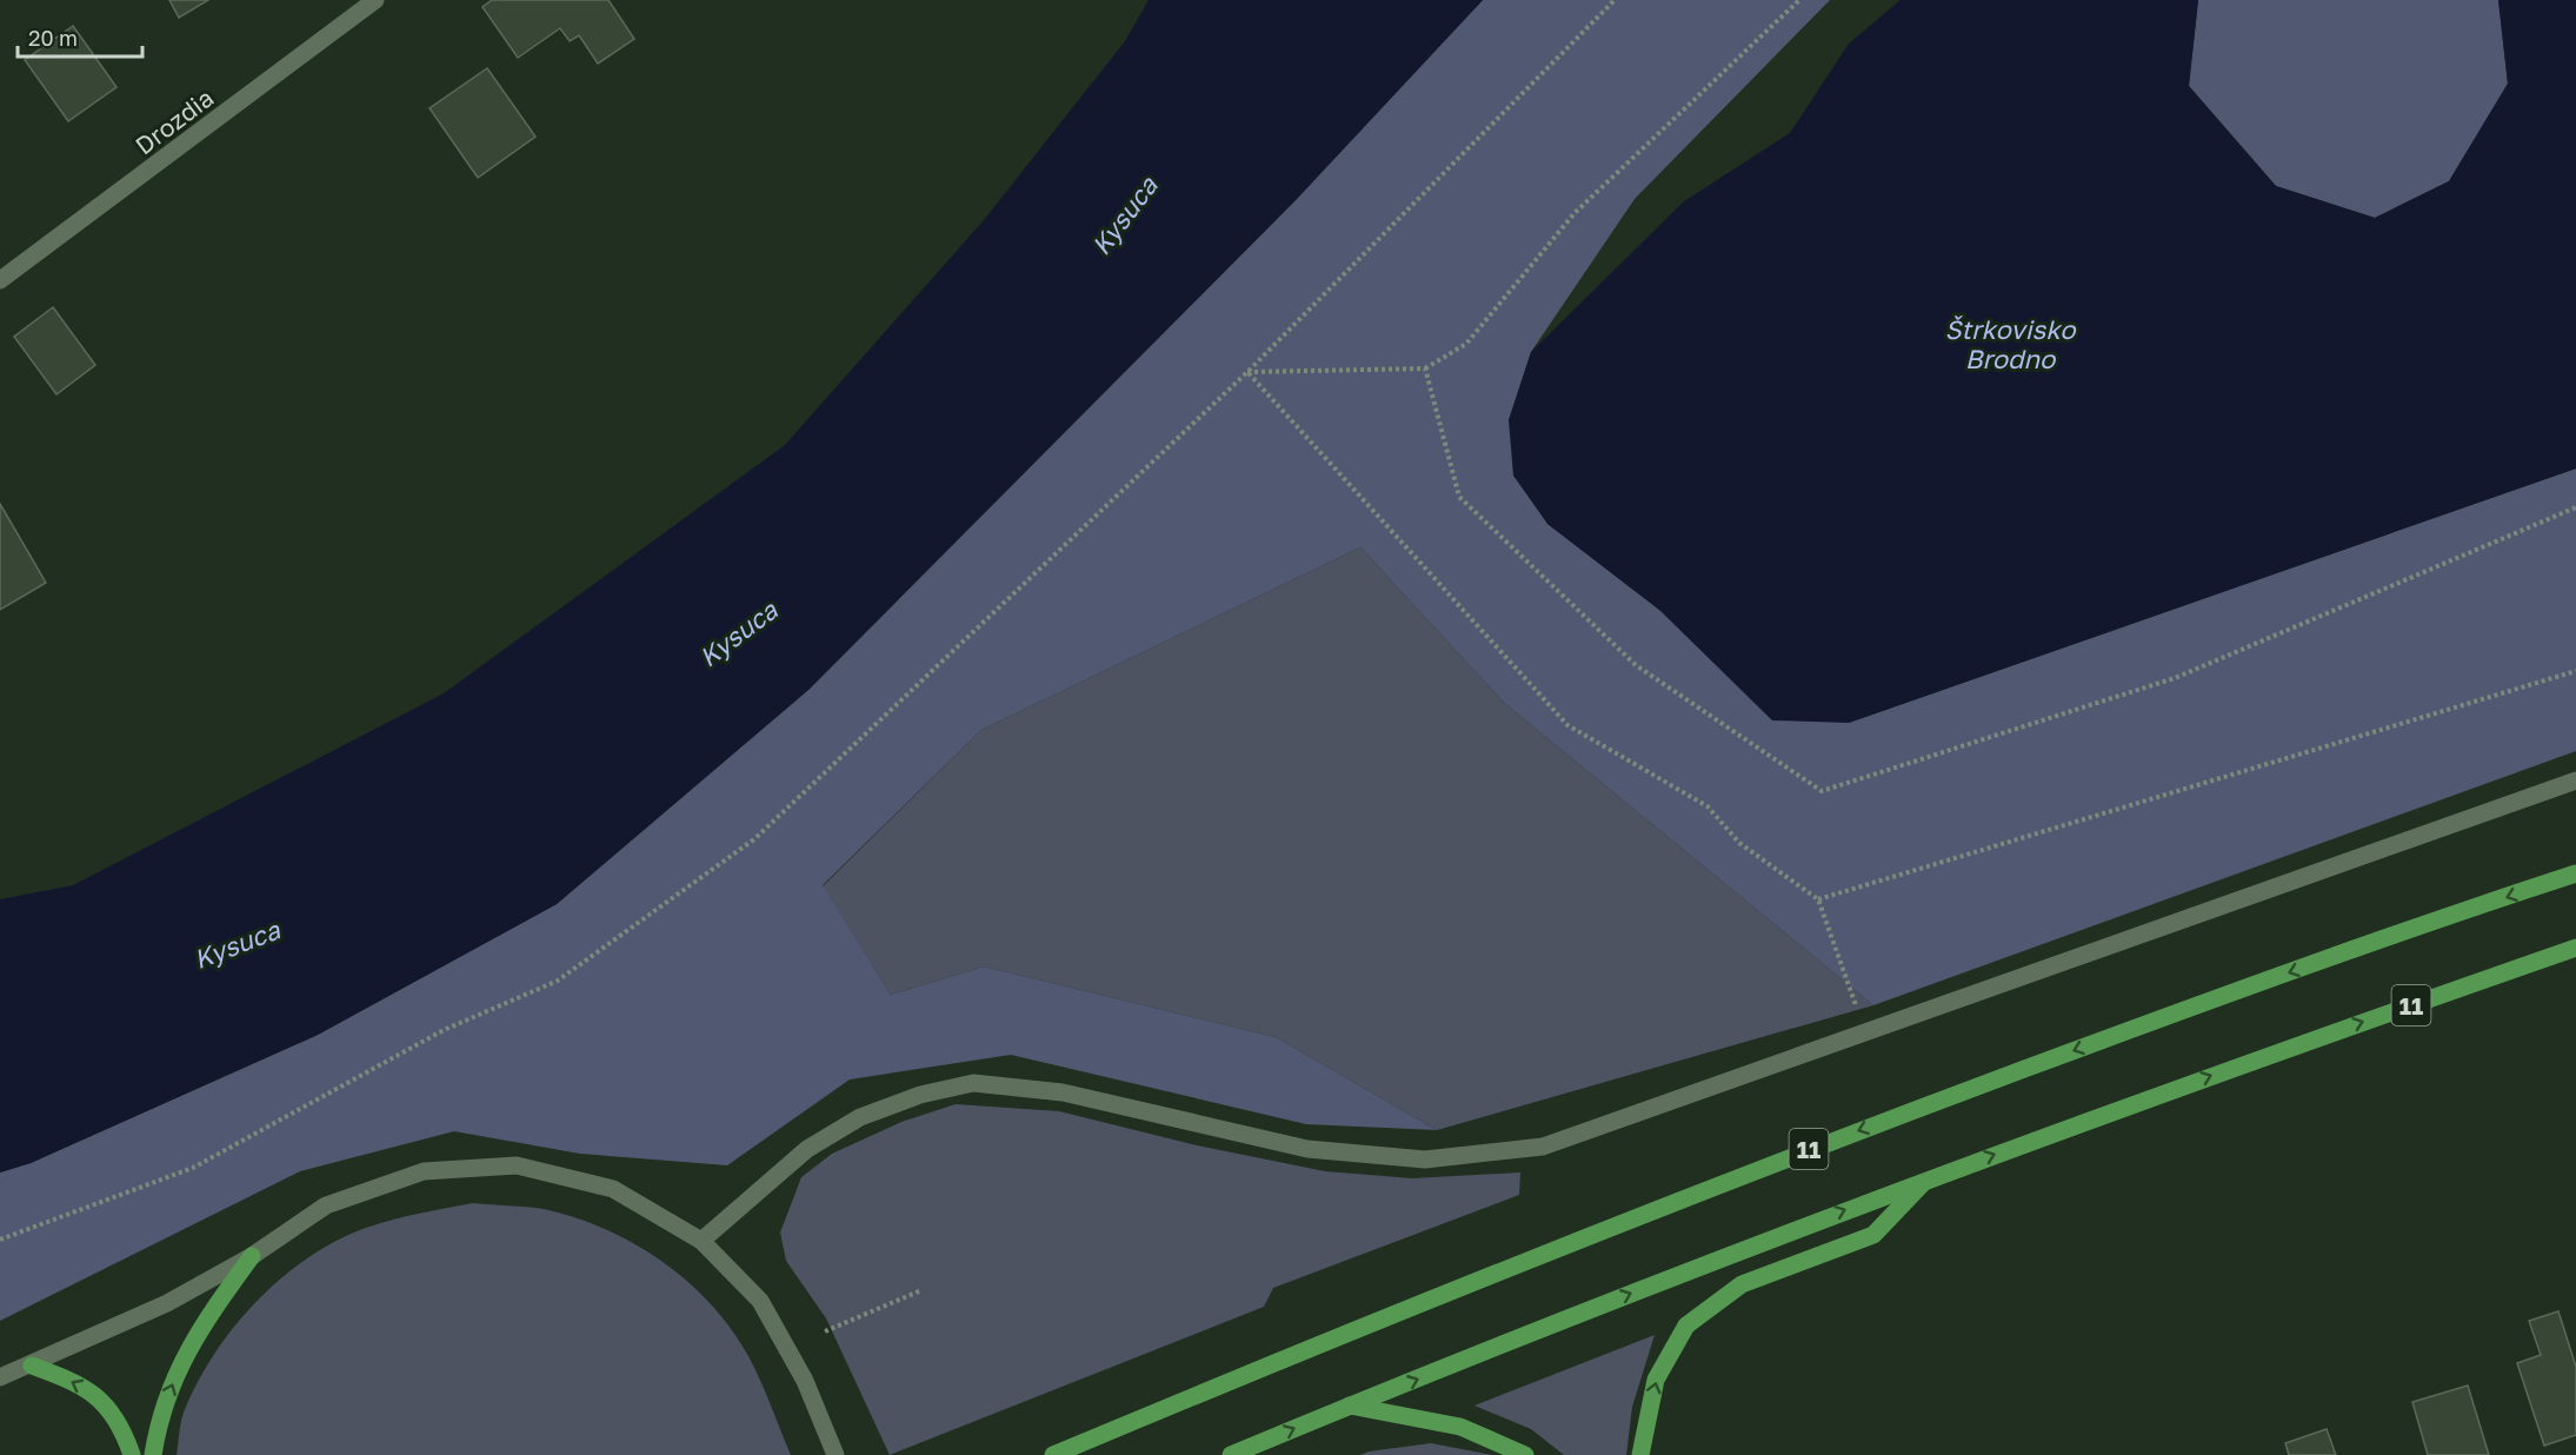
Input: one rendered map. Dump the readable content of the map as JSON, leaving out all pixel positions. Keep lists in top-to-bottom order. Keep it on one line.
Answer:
{"streets":{"main road":["11"],"street":["Drozdia"]},"water":["Kysuca","Štrkovisko Brodno"],"scale_bar":"20 m"}
